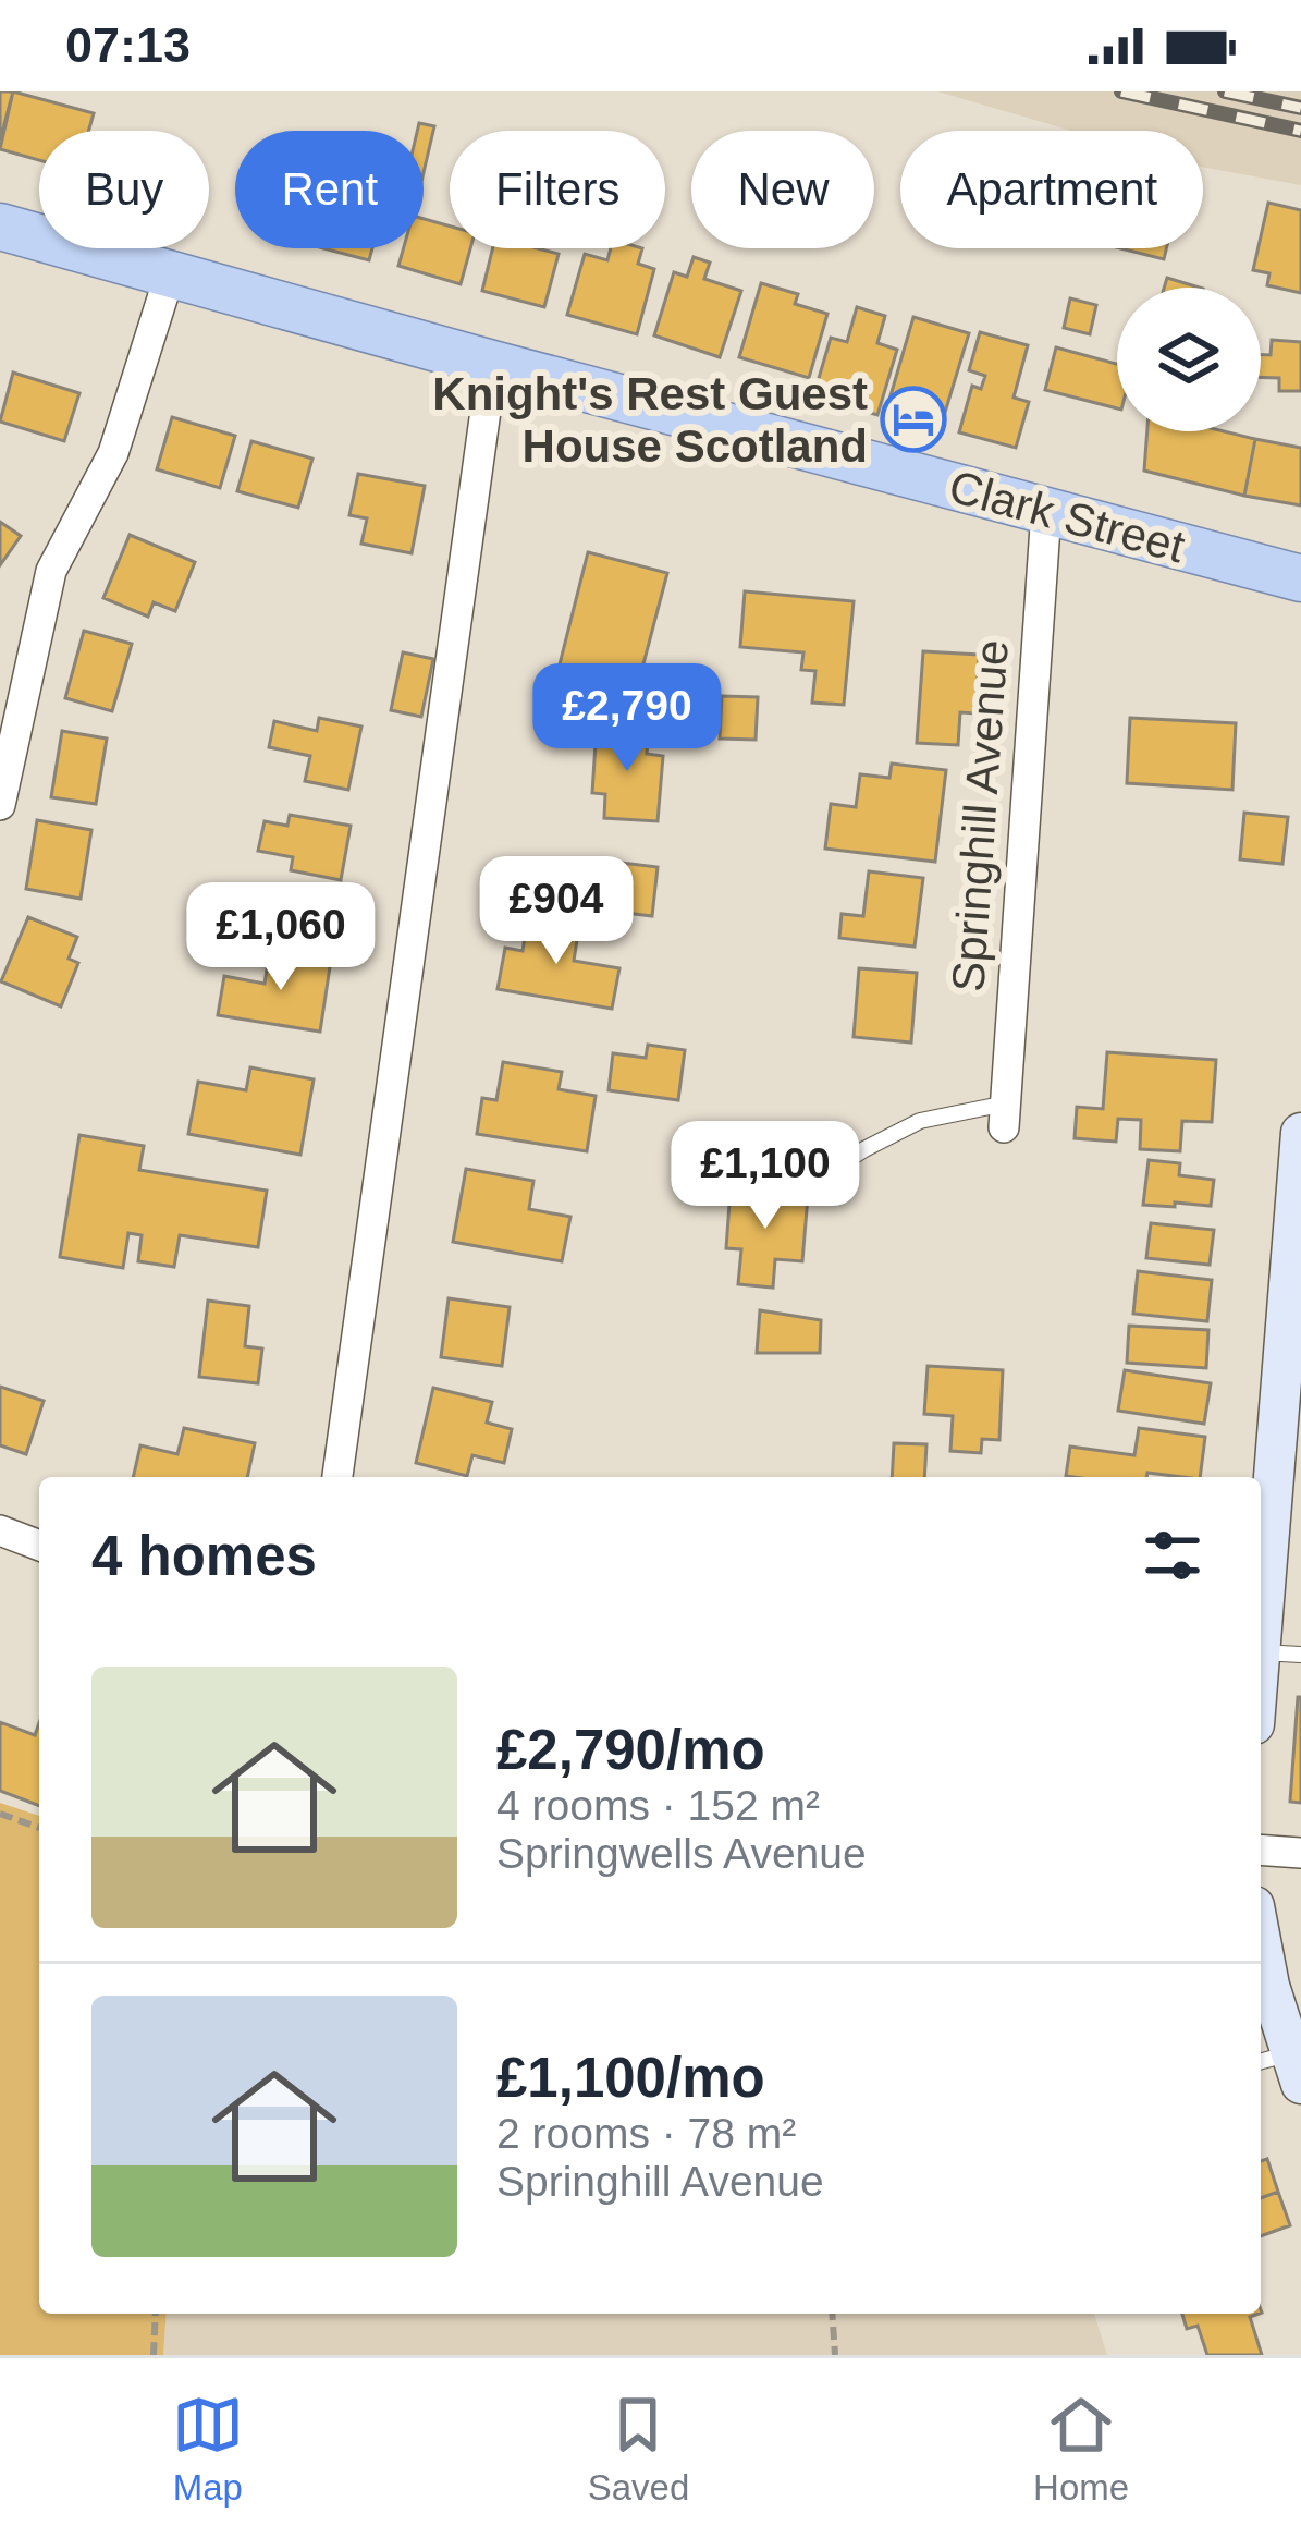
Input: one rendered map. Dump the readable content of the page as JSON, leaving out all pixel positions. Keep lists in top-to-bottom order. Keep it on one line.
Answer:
{"streets":{"main road":["Clark Street"],"street":["Springhill Avenue"]},"crossings":[["Clark Street","Springhill Avenue"]],"places":{"hotel":["Knight's Rest Guest House Scotland"]},"page":{"status":"07:13","chip":["Buy","Rent","Filters","New","Apartment"],"price":["£2,790","£904","£1,060","£1,100"],"heading":"4 homes","list":[{"name":"£2,790/mo","note":"4 rooms · 152 m² · Springwells Avenue"},{"name":"£1,100/mo","note":"2 rooms · 78 m² · Springhill Avenue"}],"tabs":["Map","Saved","Home"]}}
